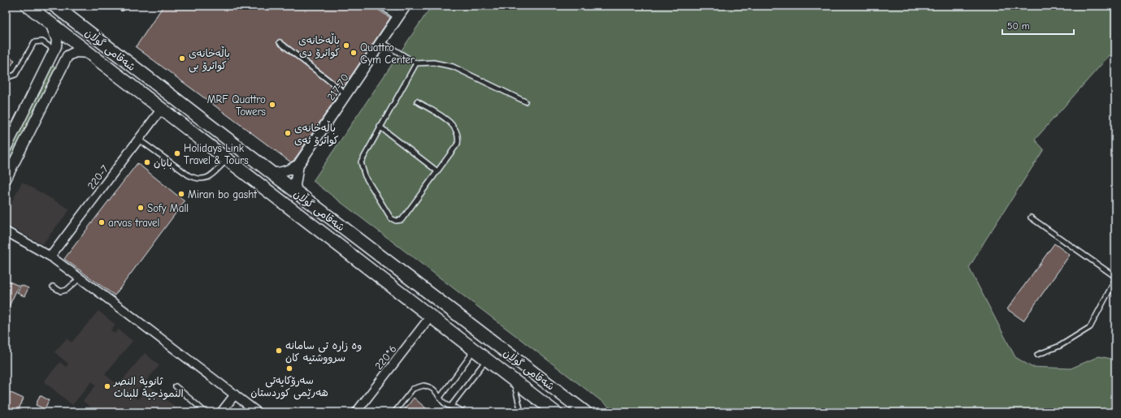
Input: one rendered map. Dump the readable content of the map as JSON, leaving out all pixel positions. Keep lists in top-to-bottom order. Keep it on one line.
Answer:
{"streets":{"main road":["شەقامی گوڵان"],"street":["217-70","220-7","220*6"]},"crossings":[["شەقامی گوڵان","217-70"],["شەقامی گوڵان","220-7"],["شەقامی گوڵان","220*6"]],"places":["باڵەخانەی کواترۆ دی","Quattro Gym Center","باڵەخانەی کواترۆ بی","MRF Quattro Towers","باڵەخانەی کواترۆ ئەی","Holidays Link Travel & Tours","بابان","Miran bo gasht","Sofy Mall","arvas travel","وه زاره تى سامانه سرووشتيه كان","سەرۆكایەتی هەرێمی كوردستان","ثانوية النصر النموذجية للبنات"],"scale_bar":"50 m"}
